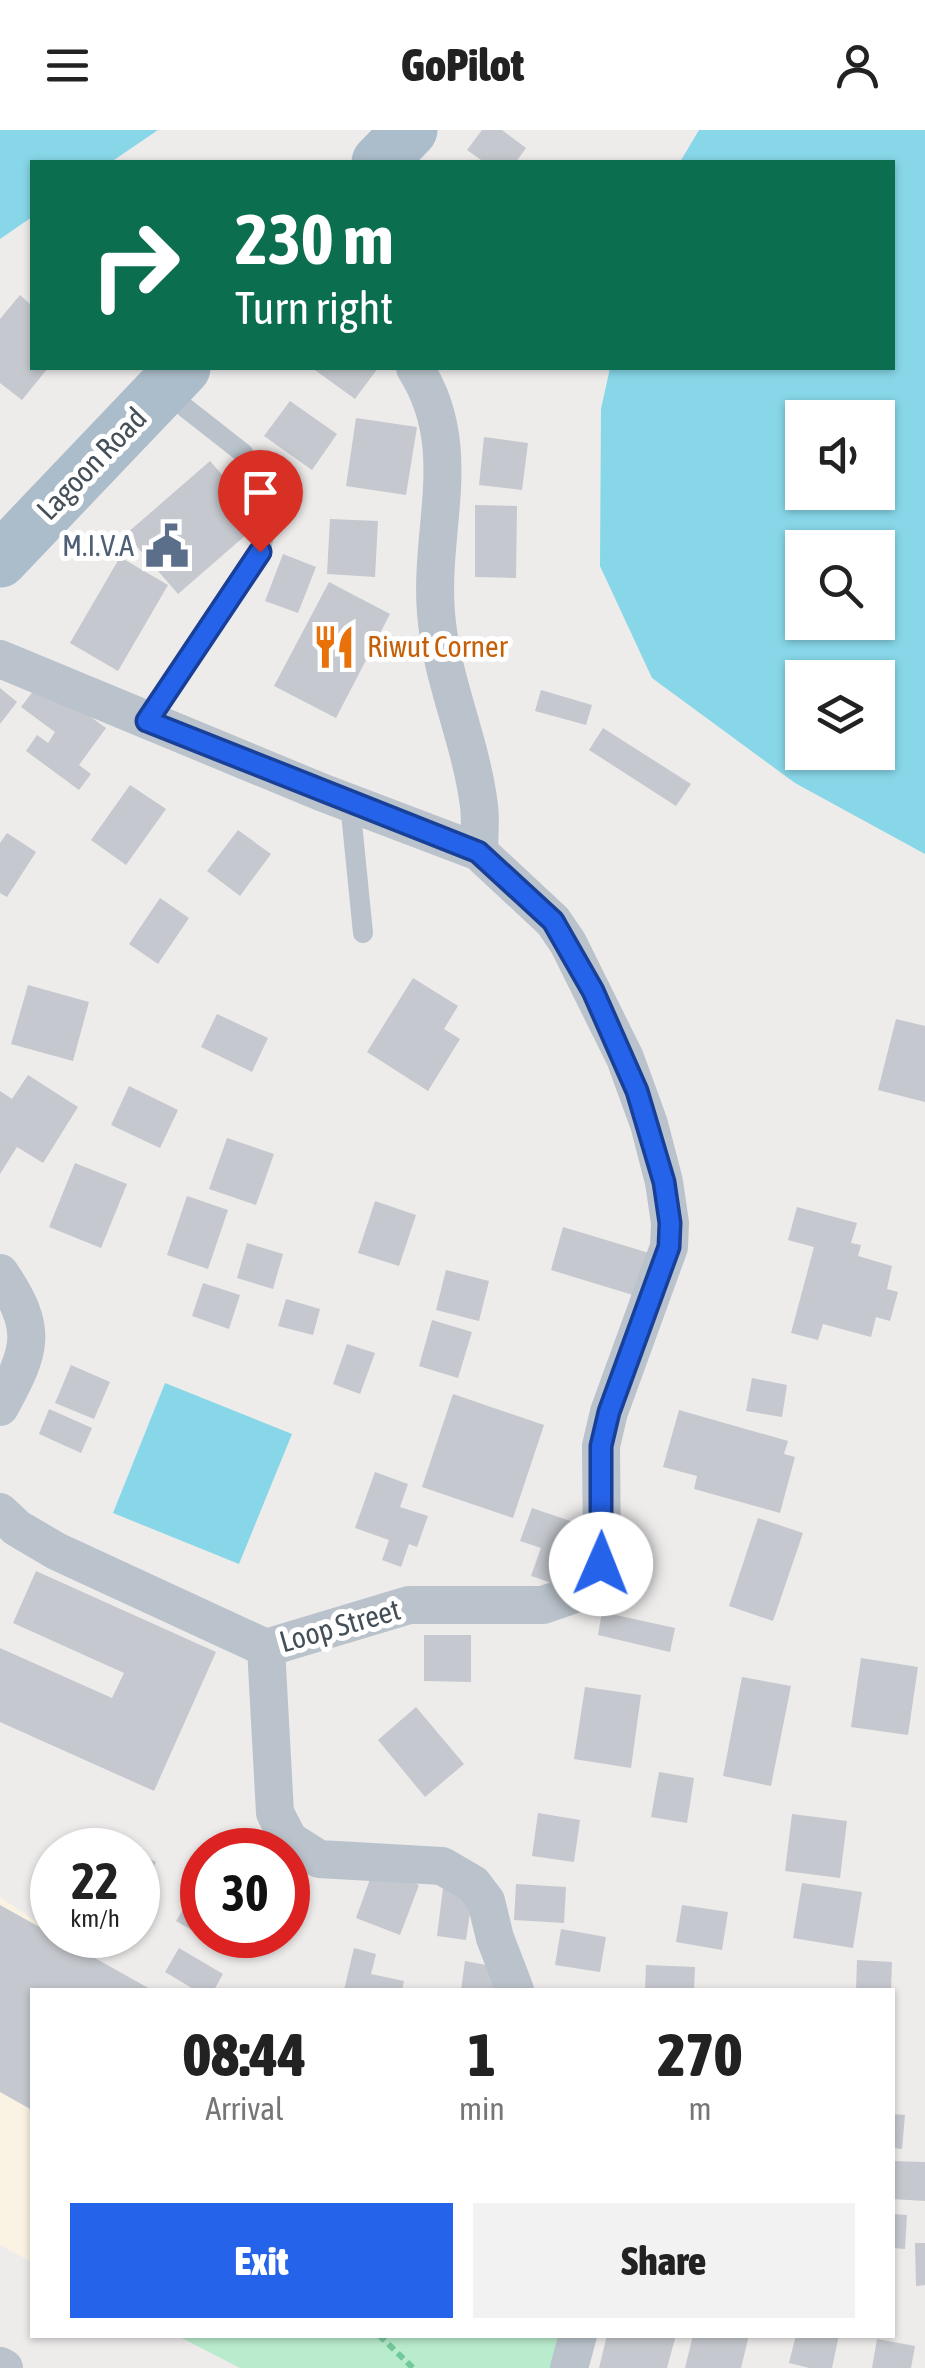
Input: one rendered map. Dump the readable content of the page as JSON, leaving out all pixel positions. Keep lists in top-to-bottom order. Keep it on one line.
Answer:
{"streets":{"main road":["Lagoon Road"],"street":["Loop Street"]},"places":{"public building":["M.I.V.A"],"restaurant":["Riwut Corner"]},"page":{"header":"GoPilot","turn":["230 m","Turn right"],"speed":"22 km/h","limit":"30","eta":["08:44","Arrival","1","min","270","m"],"buttons":["Exit","Share"]}}
